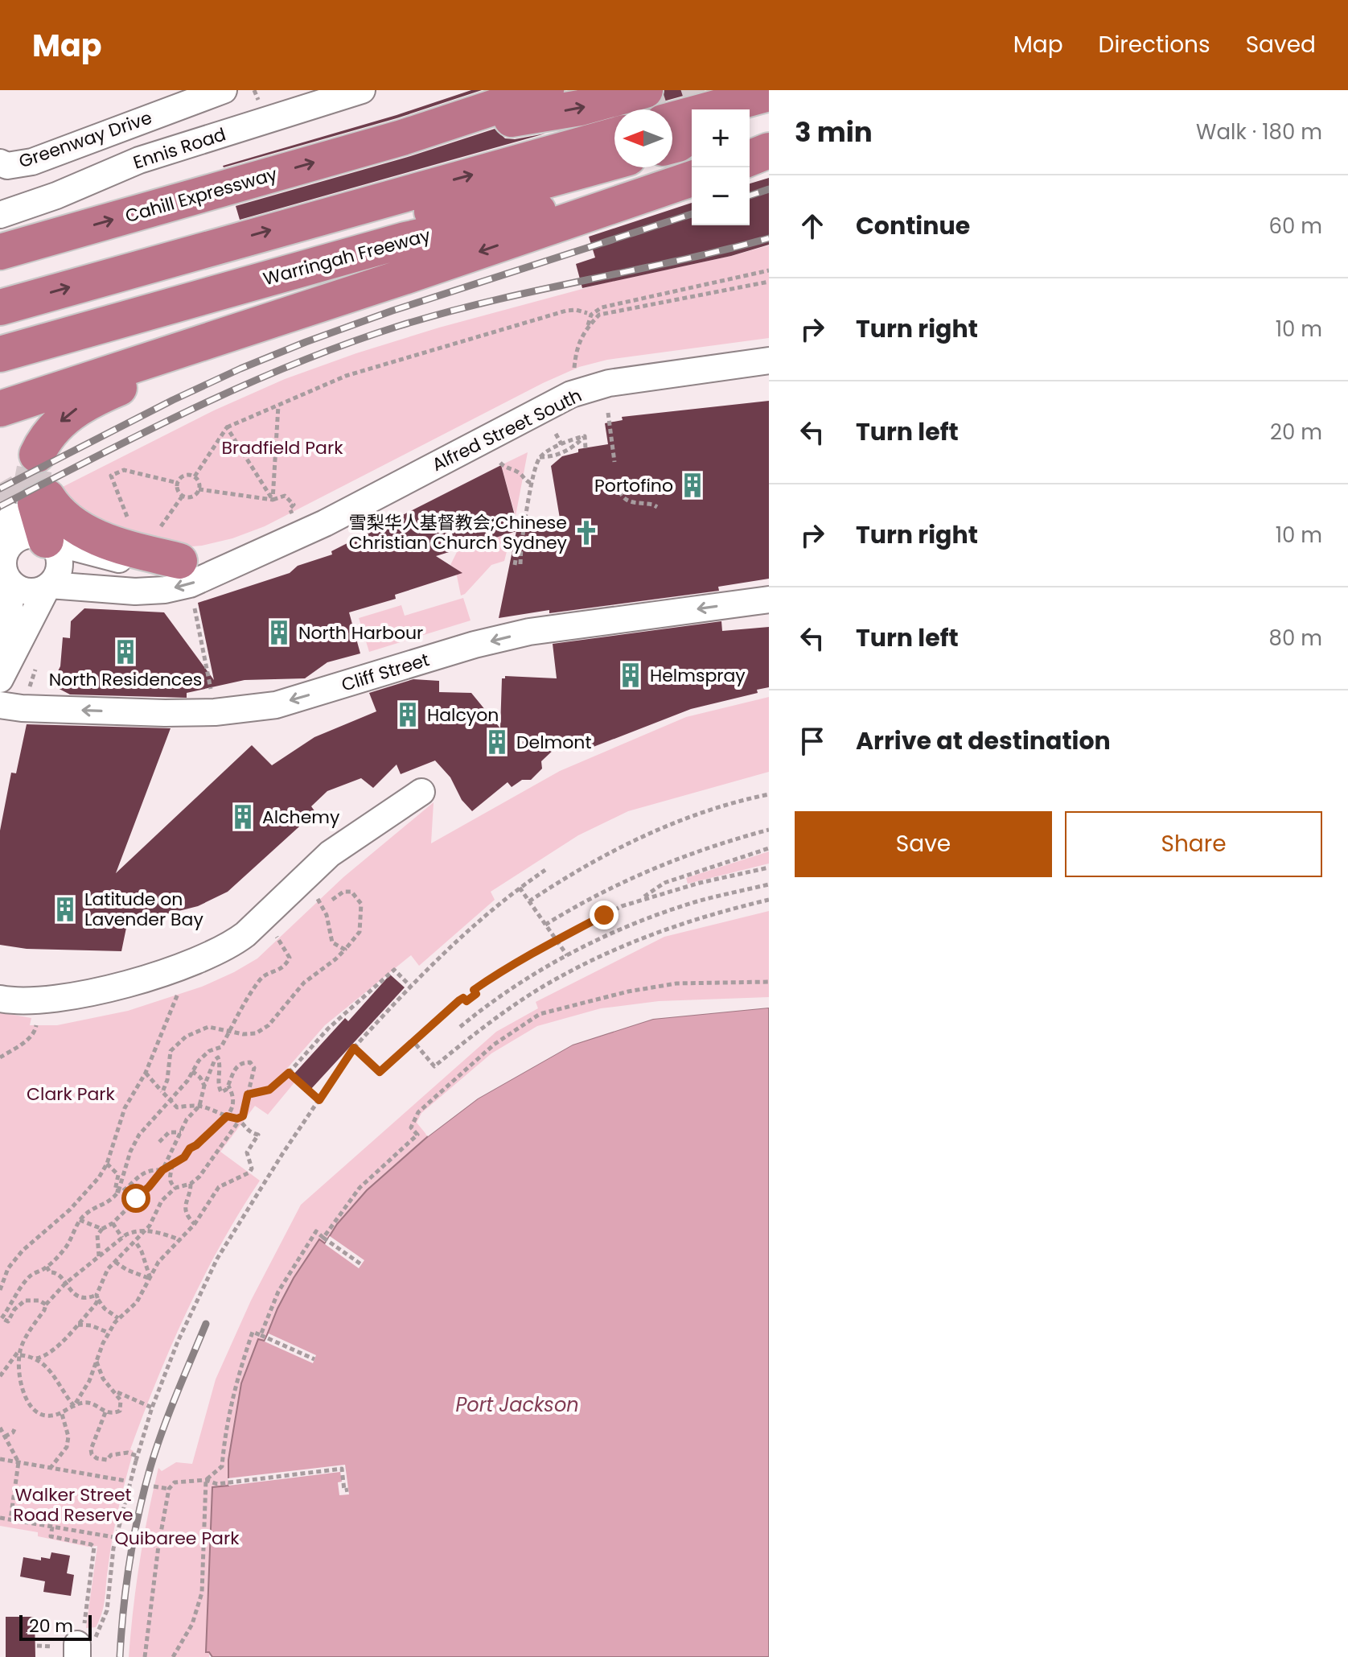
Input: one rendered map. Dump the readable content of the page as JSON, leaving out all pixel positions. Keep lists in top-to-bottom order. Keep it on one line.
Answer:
{"streets":{"highway":["Cahill Expressway","Warringah Freeway"],"street":["Greenway Drive","Ennis Road","Alfred Street South","Cliff Street"]},"water":["Port Jackson"],"parks":["Bradfield Park","Clark Park","Walker Street Road Reserve","Quibaree Park"],"places":{"building":["Portofino","North Harbour","North Residences","Helmspray","Halcyon","Delmont","Alchemy","Latitude on Lavender Bay"],"church":["雪梨华人基督教会;Chinese Christian Church Sydney"]},"scale_bar":"20 m","north":"left","page":{"header":"Map","nav":["Map","Directions","Saved"],"heading":["3 min","Walk · 180 m"],"map_buttons":["+","−"],"list":[["Continue","60 m"],["Turn right","10 m"],["Turn left","20 m"],["Turn right","10 m"],["Turn left","80 m"],"Arrive at destination"],"buttons":["Save","Share"],"scale":"20 m"}}
